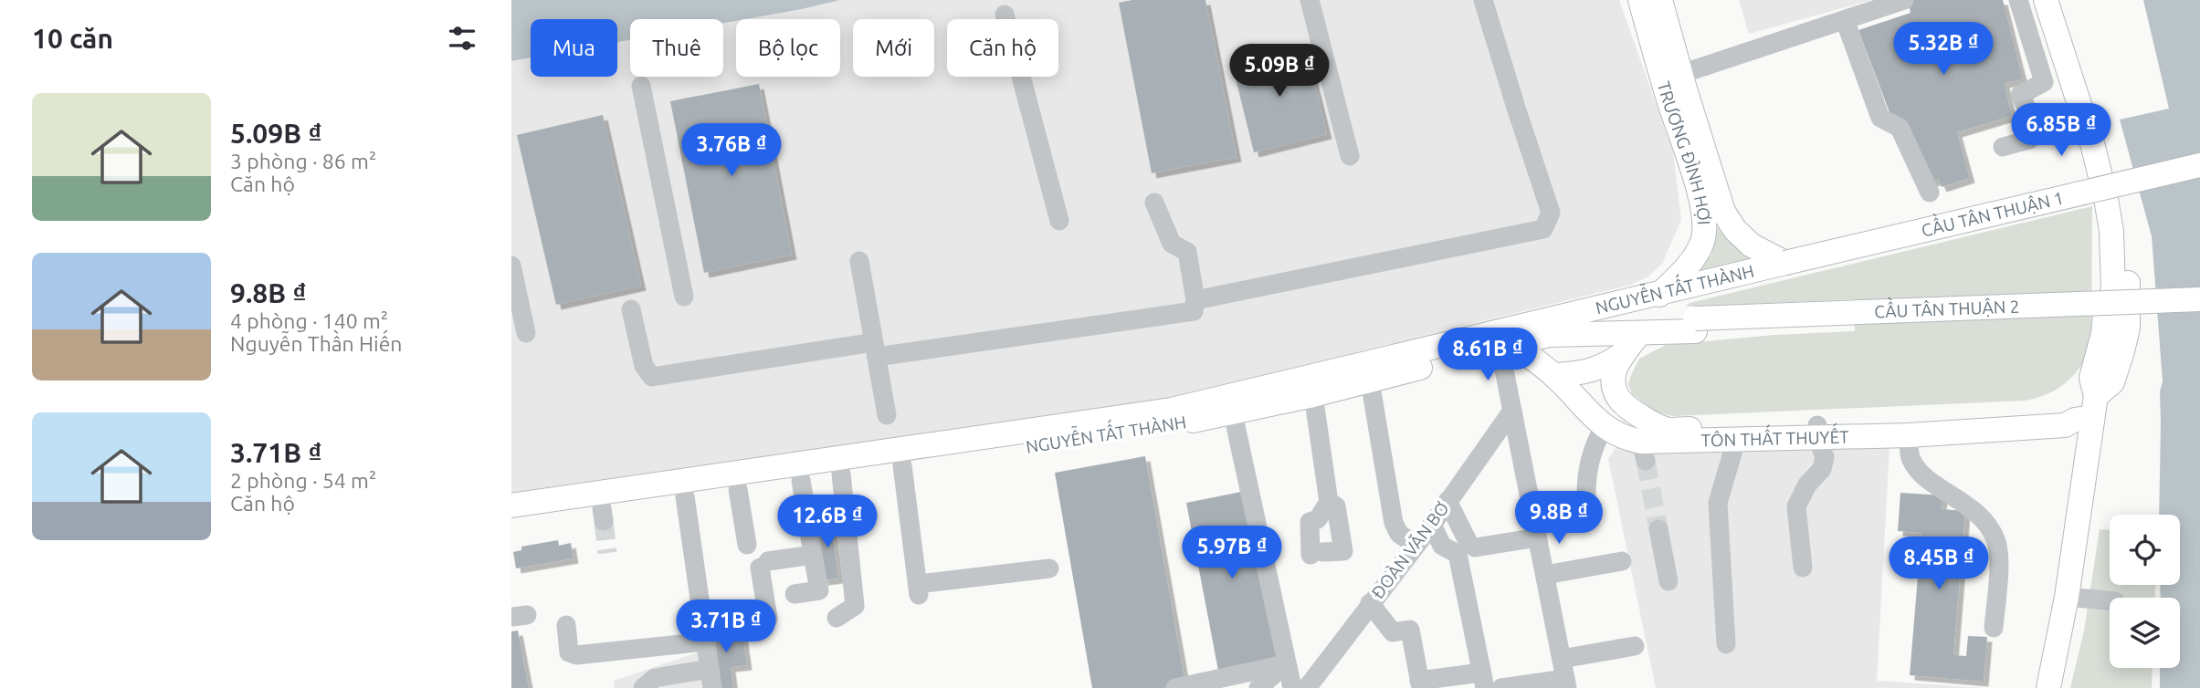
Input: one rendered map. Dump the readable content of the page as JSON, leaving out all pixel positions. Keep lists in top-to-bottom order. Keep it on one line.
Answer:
{"streets":{"main road":["TRƯƠNG ĐÌNH HỢI","CẦU TÂN THUẬN 1","NGUYỄN TẤT THÀNH","CẦU TÂN THUẬN 2","TÔN THẤT THUYẾT"],"street":["ĐOÀN VĂN BƠ"]},"crossings":[["TRƯƠNG ĐÌNH HỢI","CẦU TÂN THUẬN 1"],["TRƯƠNG ĐÌNH HỢI","NGUYỄN TẤT THÀNH"],["CẦU TÂN THUẬN 1","NGUYỄN TẤT THÀNH"],["NGUYỄN TẤT THÀNH","CẦU TÂN THUẬN 2"],["NGUYỄN TẤT THÀNH","TÔN THẤT THUYẾT"]],"page":{"heading":"10 căn","chip":["Mua","Thuê","Bộ lọc","Mới","Căn hộ"],"price":["5.32B ₫","5.09B ₫","6.85B ₫","3.76B ₫","8.61B ₫","9.8B ₫","12.6B ₫","5.97B ₫","8.45B ₫","3.71B ₫"],"list":[{"name":"5.09B ₫","note":"3 phòng · 86 m² · Căn hộ"},{"name":"9.8B ₫","note":"4 phòng · 140 m² · Nguyễn Thần Hiến"},{"name":"3.71B ₫","note":"2 phòng · 54 m² · Căn hộ"}]}}
